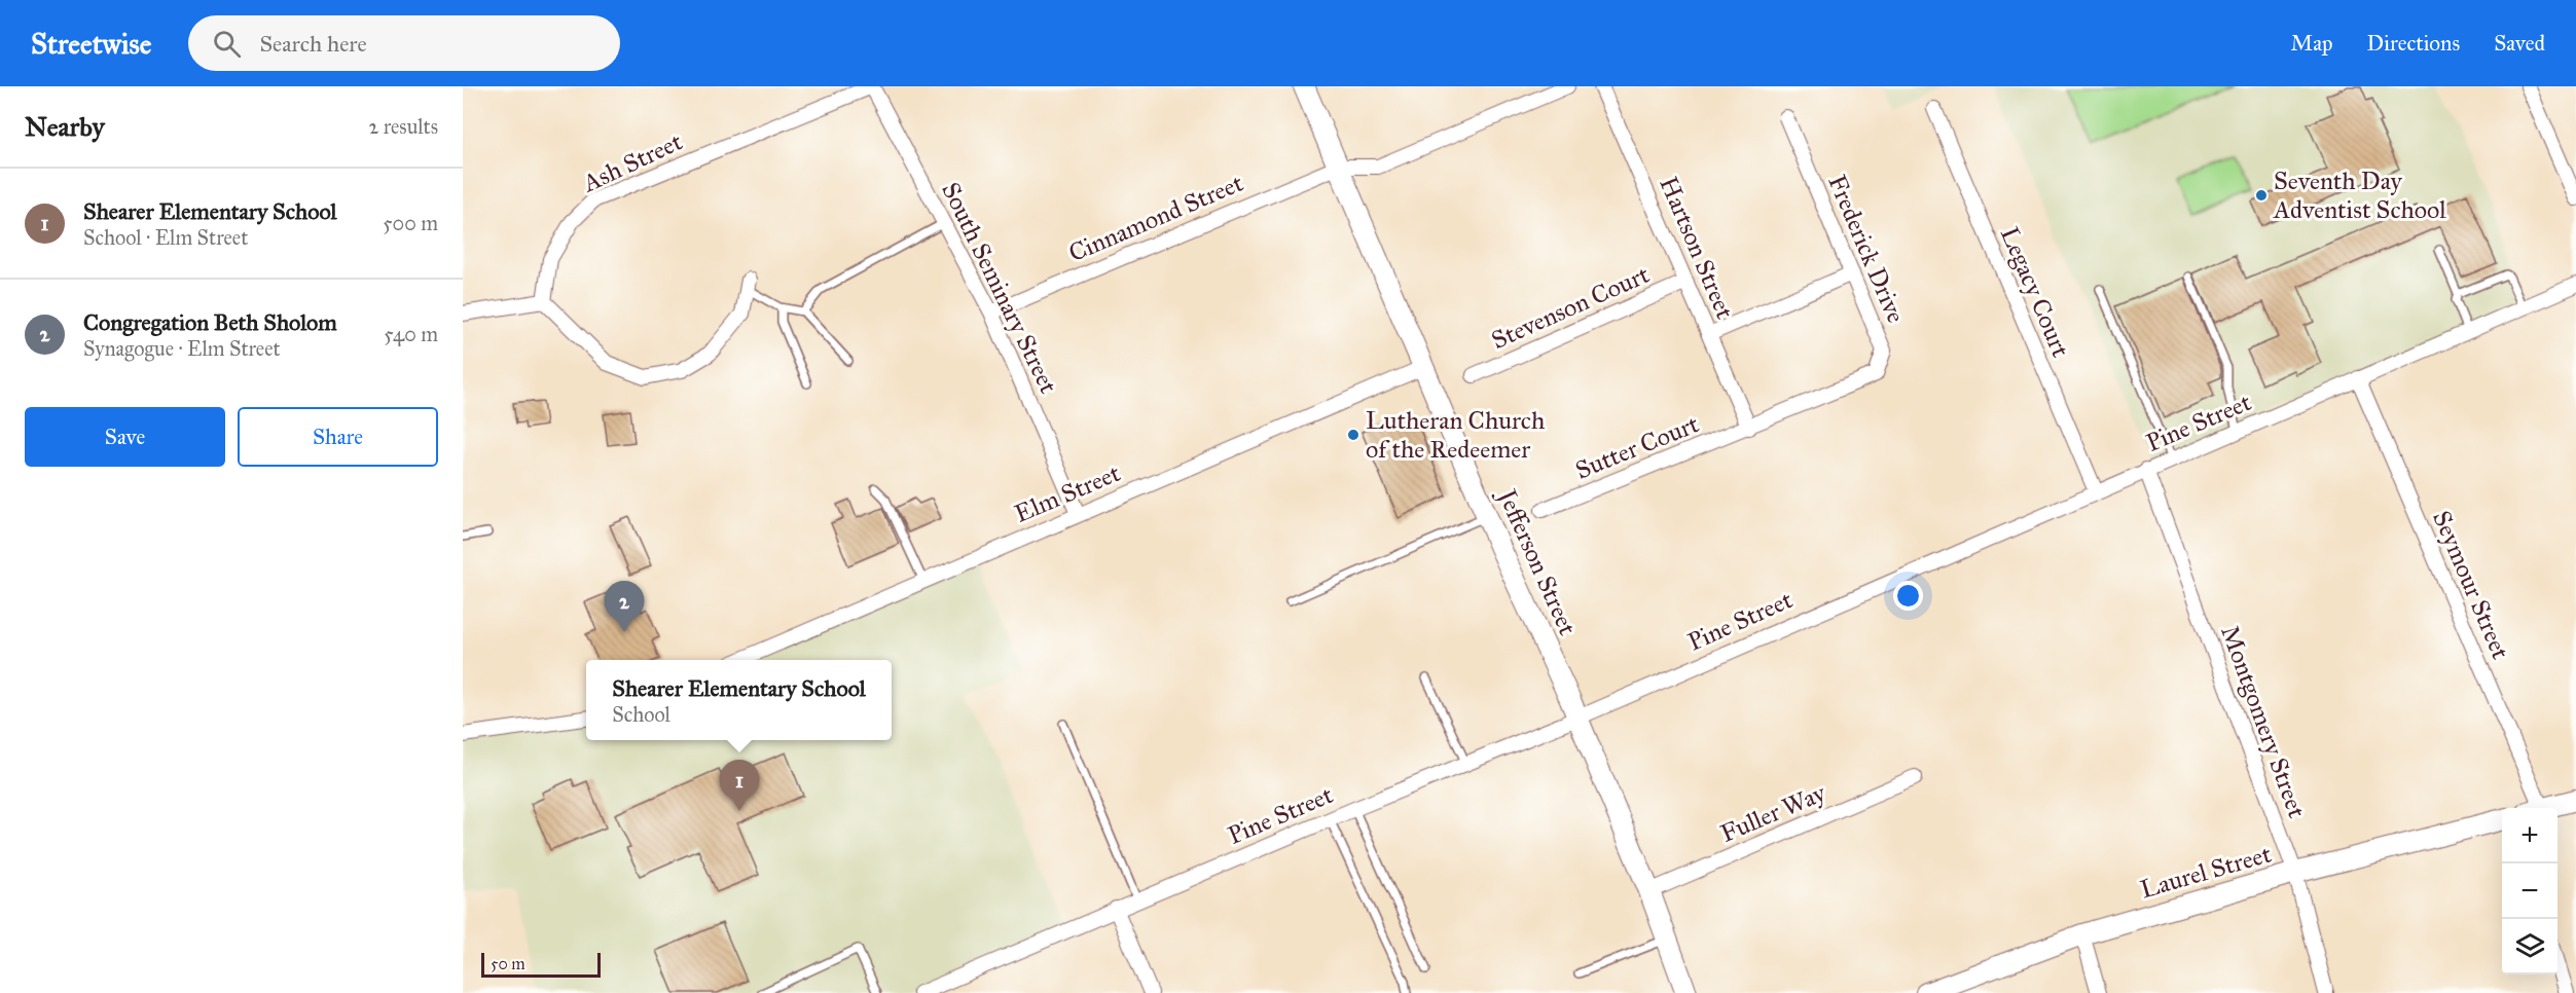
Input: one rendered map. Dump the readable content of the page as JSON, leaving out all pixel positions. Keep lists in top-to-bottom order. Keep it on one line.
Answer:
{"streets":{"main road":["Jefferson Street","Laurel Street"],"street":["Ash Street","Cinnamond Street","Hartson Street","Frederick Drive","South Seminary Street","Legacy Court","Stevenson Court","Pine Street","Sutter Court","Elm Street","Seymour Street","Montgomery Street","Fuller Way"]},"crossings":[["Ash Street","South Seminary Street"],["Cinnamond Street","South Seminary Street"],["Cinnamond Street","Jefferson Street"],["Hartson Street","Frederick Drive"],["Hartson Street","Stevenson Court"],["Hartson Street","Sutter Court"],["Frederick Drive","Sutter Court"],["South Seminary Street","Elm Street"],["Legacy Court","Pine Street"],["Pine Street","Jefferson Street"],["Pine Street","Seymour Street"],["Pine Street","Montgomery Street"],["Elm Street","Jefferson Street"],["Jefferson Street","Fuller Way"],["Montgomery Street","Laurel Street"]],"places":["Seventh Day Adventist School","Lutheran Church of the Redeemer"],"scale_bar":"50 m","page":{"header":"Streetwise","search":"Search here","nav":["Map","Directions","Saved"],"heading":["Nearby","2 results"],"list":[{"mark":"1","name":"Shearer Elementary School","note":"School · Elm Street","value":"500 m"},{"mark":"2","name":"Congregation Beth Sholom","note":"Synagogue · Elm Street","value":"540 m"}],"buttons":["Save","Share"],"pins":["2","1"],"popup":["Shearer Elementary School","School"],"map_buttons":["+","−"],"scale":"50 m"}}
